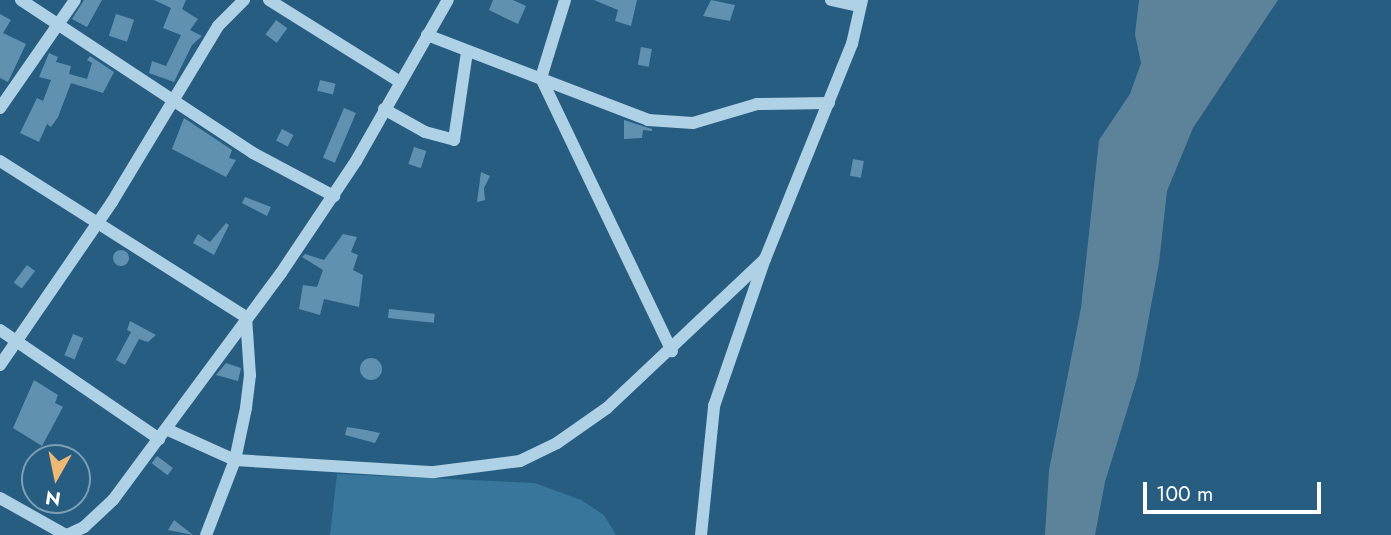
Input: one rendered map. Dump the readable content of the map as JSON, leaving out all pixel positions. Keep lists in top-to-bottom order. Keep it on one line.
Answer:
{"scale_bar":"100 m","north":"bottom"}
